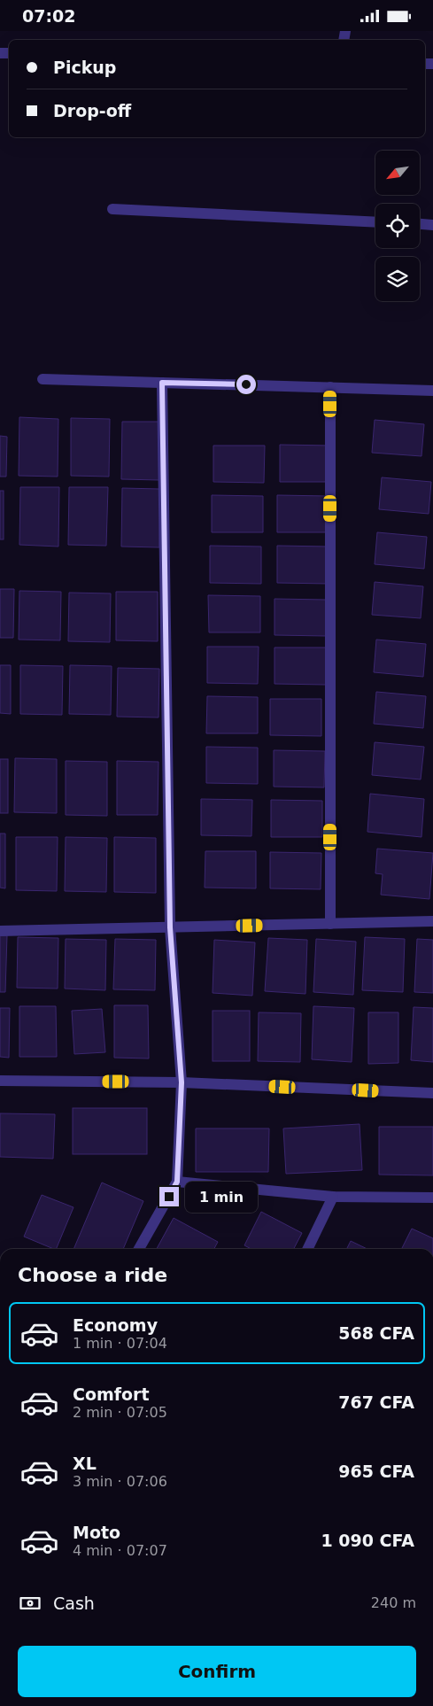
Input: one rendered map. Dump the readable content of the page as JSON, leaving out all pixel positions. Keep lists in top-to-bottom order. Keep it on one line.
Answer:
{"north":"bottom left","page":{"status":"07:02","banner":["Pickup","Drop-off"],"bubble":"1 min","heading":"Choose a ride","list":[{"name":"Economy","note":"1 min · 07:04","value":"568 CFA"},{"name":"Comfort","note":"2 min · 07:05","value":"767 CFA"},{"name":"XL","note":"3 min · 07:06","value":"965 CFA"},{"name":"Moto","note":"4 min · 07:07","value":"1 090 CFA"}],"pay":["Cash","240 m"],"buttons":"Confirm"}}
